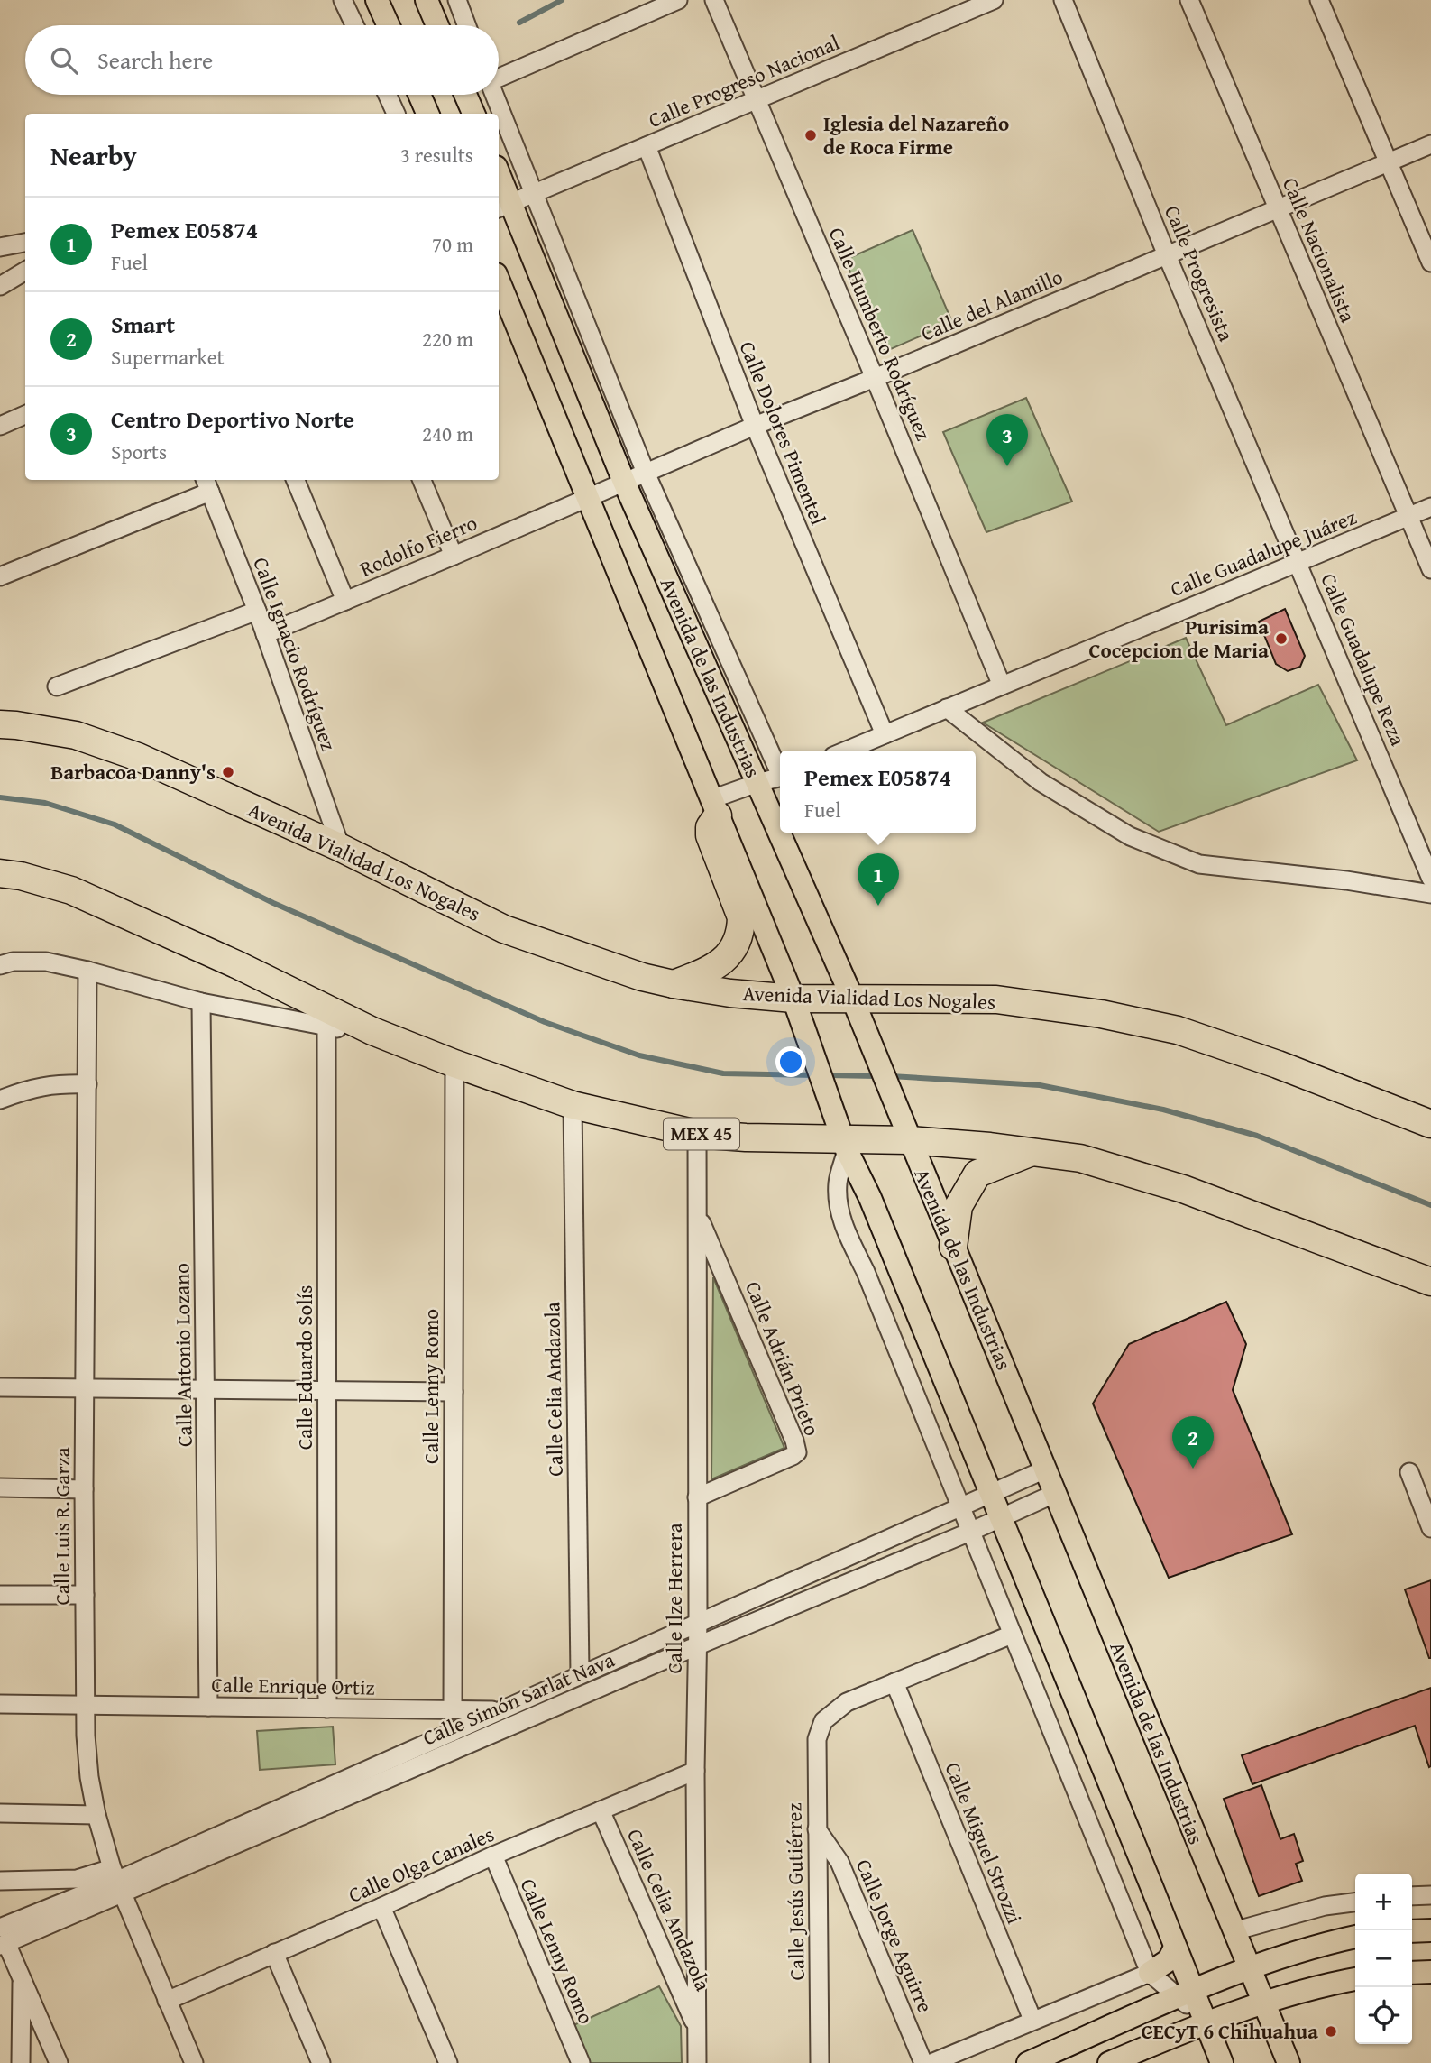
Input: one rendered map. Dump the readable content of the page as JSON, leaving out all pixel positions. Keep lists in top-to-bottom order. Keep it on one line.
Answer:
{"streets":{"highway":["Avenida Vialidad Los Nogales","MEX 45"],"main road":["Avenida de las Industrias"],"street":["Calle Progreso Nacional","Calle Nacionalista","Calle Progresista","Calle del Alamillo","Calle Humberto Rodríguez","Calle Dolores Pimentel","Rodolfo Fierro","Calle Guadalupe Juárez","Calle Ignacio Rodríguez","Calle Guadalupe Reza","Calle Antonio Lozano","Calle Adrián Prieto","Calle Eduardo Solís","Calle Lenny Romo","Calle Celia Andazola","Calle Luis R. Garza","Calle Ilze Herrera","Calle Enrique Ortiz","Calle Simón Sarlat Nava","Calle Miguel Strozzi","Calle Olga Canales","Calle Jesús Gutiérrez","Calle Jorge Aguirre"]},"crossings":[["Calle Progreso Nacional","Calle Humberto Rodríguez"],["Calle Progreso Nacional","Calle Dolores Pimentel"],["Calle Progreso Nacional","Avenida de las Industrias"],["Calle Nacionalista","Calle del Alamillo"],["Calle Nacionalista","Calle Guadalupe Juárez"],["Calle Progresista","Calle del Alamillo"],["Calle Progresista","Calle Guadalupe Juárez"],["Calle Progresista","Calle Guadalupe Reza"],["Calle del Alamillo","Calle Humberto Rodríguez"],["Calle del Alamillo","Calle Dolores Pimentel"],["Calle del Alamillo","Avenida de las Industrias"],["Calle Humberto Rodríguez","Calle Guadalupe Juárez"],["Calle Dolores Pimentel","Calle Guadalupe Juárez"],["Rodolfo Fierro","Calle Ignacio Rodríguez"],["Rodolfo Fierro","Avenida de las Industrias"],["Calle Guadalupe Juárez","Calle Guadalupe Reza"],["Calle Ignacio Rodríguez","Avenida Vialidad Los Nogales"],["Avenida de las Industrias","Avenida Vialidad Los Nogales"],["Avenida de las Industrias","MEX 45"],["Avenida de las Industrias","Calle Simón Sarlat Nava"],["MEX 45","Calle Lenny Romo"],["MEX 45","Calle Celia Andazola"],["MEX 45","Calle Ilze Herrera"],["Calle Antonio Lozano","Calle Enrique Ortiz"],["Calle Adrián Prieto","Calle Ilze Herrera"],["Calle Eduardo Solís","Calle Enrique Ortiz"],["Calle Lenny Romo","Calle Enrique Ortiz"],["Calle Lenny Romo","Calle Olga Canales"],["Calle Celia Andazola","Calle Ilze Herrera"],["Calle Celia Andazola","Calle Simón Sarlat Nava"],["Calle Celia Andazola","Calle Olga Canales"],["Calle Luis R. Garza","Calle Enrique Ortiz"],["Calle Luis R. Garza","Calle Simón Sarlat Nava"],["Calle Luis R. Garza","Calle Olga Canales"],["Calle Ilze Herrera","Calle Simón Sarlat Nava"],["Calle Ilze Herrera","Calle Olga Canales"],["Calle Enrique Ortiz","Calle Simón Sarlat Nava"],["Calle Miguel Strozzi","Calle Jesús Gutiérrez"],["Calle Jesús Gutiérrez","Calle Jorge Aguirre"]],"places":["Iglesia del Nazareño de Roca Firme","Purisima Cocepcion de Maria","Barbacoa Danny's","CECyT 6 Chihuahua"],"page":{"search":"Search here","heading":["Nearby","3 results"],"list":[{"mark":"1","name":"Pemex E05874","note":"Fuel","value":"70 m"},{"mark":"2","name":"Smart","note":"Supermarket","value":"220 m"},{"mark":"3","name":"Centro Deportivo Norte","note":"Sports","value":"240 m"}],"pins":["3","1","2"],"popup":["Pemex E05874","Fuel"],"map_buttons":["+","−"]}}
